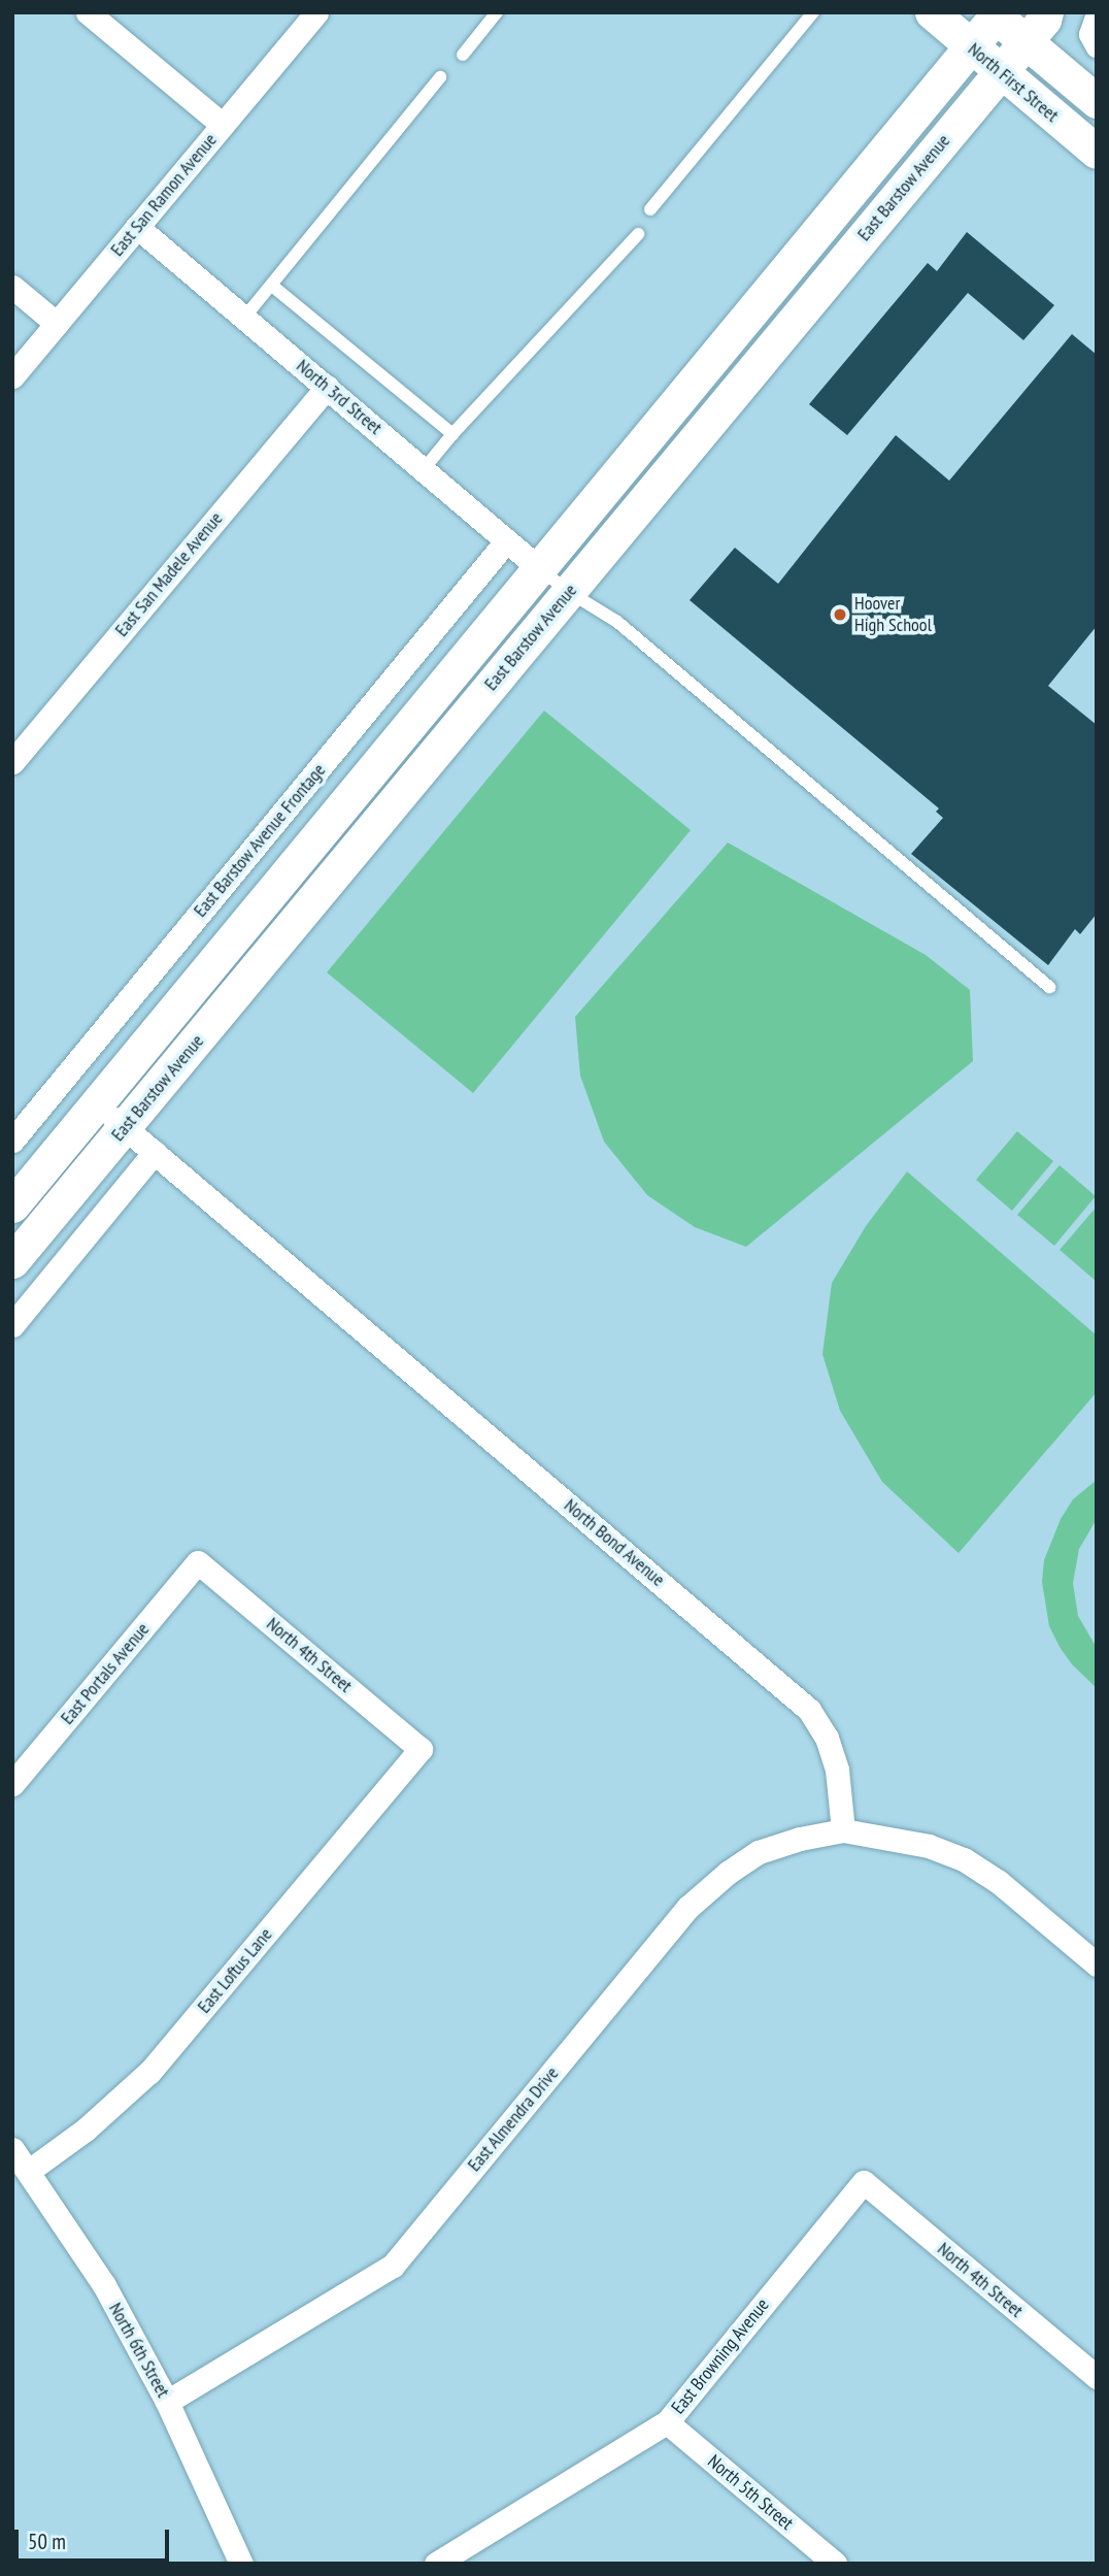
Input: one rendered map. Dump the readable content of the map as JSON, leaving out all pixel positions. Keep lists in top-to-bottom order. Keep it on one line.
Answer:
{"streets":{"main road":["North First Street","East Barstow Avenue"],"street":["East San Ramon Avenue","North 3rd Street","East San Madele Avenue","East Barstow Avenue Frontage","North Bond Avenue","North 4th Street","East Portals Avenue","East Loftus Lane","East Almendra Drive","North 6th Street","East Browning Avenue","North 5th Street"]},"crossings":[["North First Street","East Barstow Avenue"],["East Barstow Avenue","North 3rd Street"],["East Barstow Avenue","North Bond Avenue"],["East San Ramon Avenue","North 3rd Street"],["North 3rd Street","East San Madele Avenue"],["North 3rd Street","East Barstow Avenue Frontage"],["North Bond Avenue","East Almendra Drive"],["North 4th Street","East Portals Avenue"],["North 4th Street","East Loftus Lane"],["North 4th Street","East Browning Avenue"],["East Loftus Lane","North 6th Street"],["East Almendra Drive","North 6th Street"],["East Browning Avenue","North 5th Street"]],"places":["Hoover High School"],"scale_bar":"50 m"}
